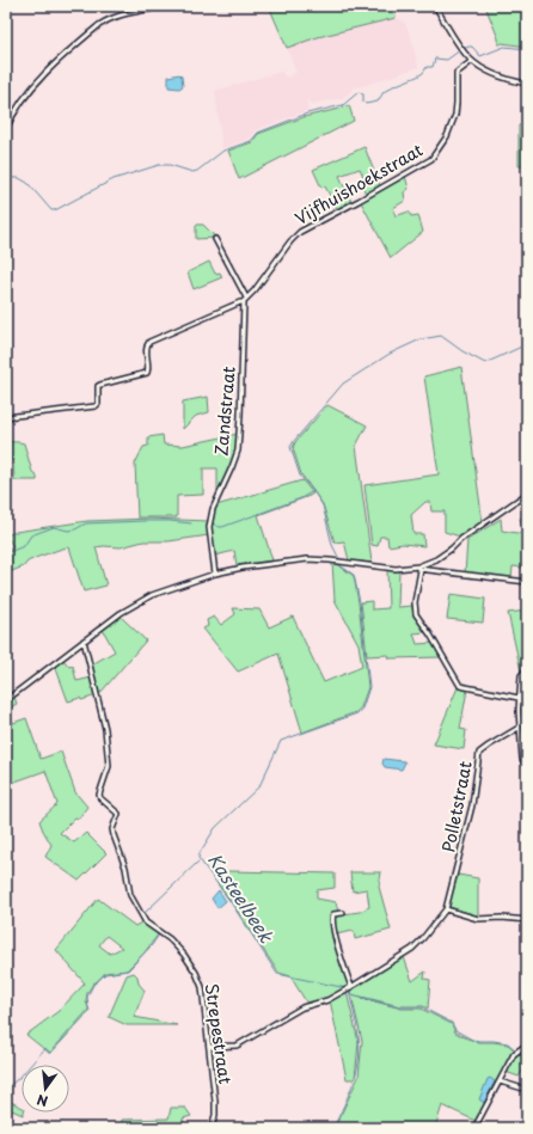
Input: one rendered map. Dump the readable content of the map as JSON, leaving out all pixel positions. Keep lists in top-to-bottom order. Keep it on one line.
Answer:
{"streets":{"street":["Vijfhuishoekstraat","Zandstraat","Polletstraat","Strepestraat"]},"crossings":[["Vijfhuishoekstraat","Zandstraat"],["Polletstraat","Strepestraat"]],"water":["Kasteelbeek"],"north":"bottom"}
